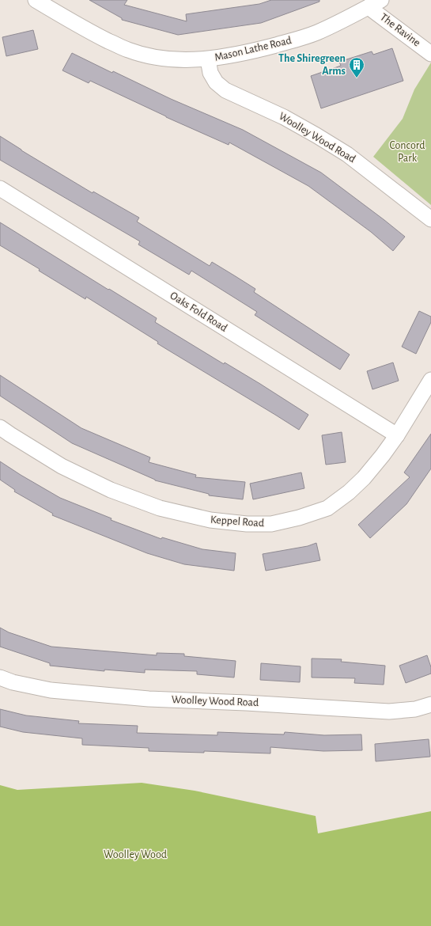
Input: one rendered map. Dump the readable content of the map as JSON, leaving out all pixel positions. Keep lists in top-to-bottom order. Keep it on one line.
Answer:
{"streets":{"street":["The Ravine","Mason Lathe Road","Woolley Wood Road","Oaks Fold Road","Keppel Road"]},"crossings":[["The Ravine","Mason Lathe Road"],["Mason Lathe Road","Woolley Wood Road"],["Oaks Fold Road","Keppel Road"]],"parks":["Concord Park","Woolley Wood"],"places":{"building":["The Shiregreen Arms"]}}
